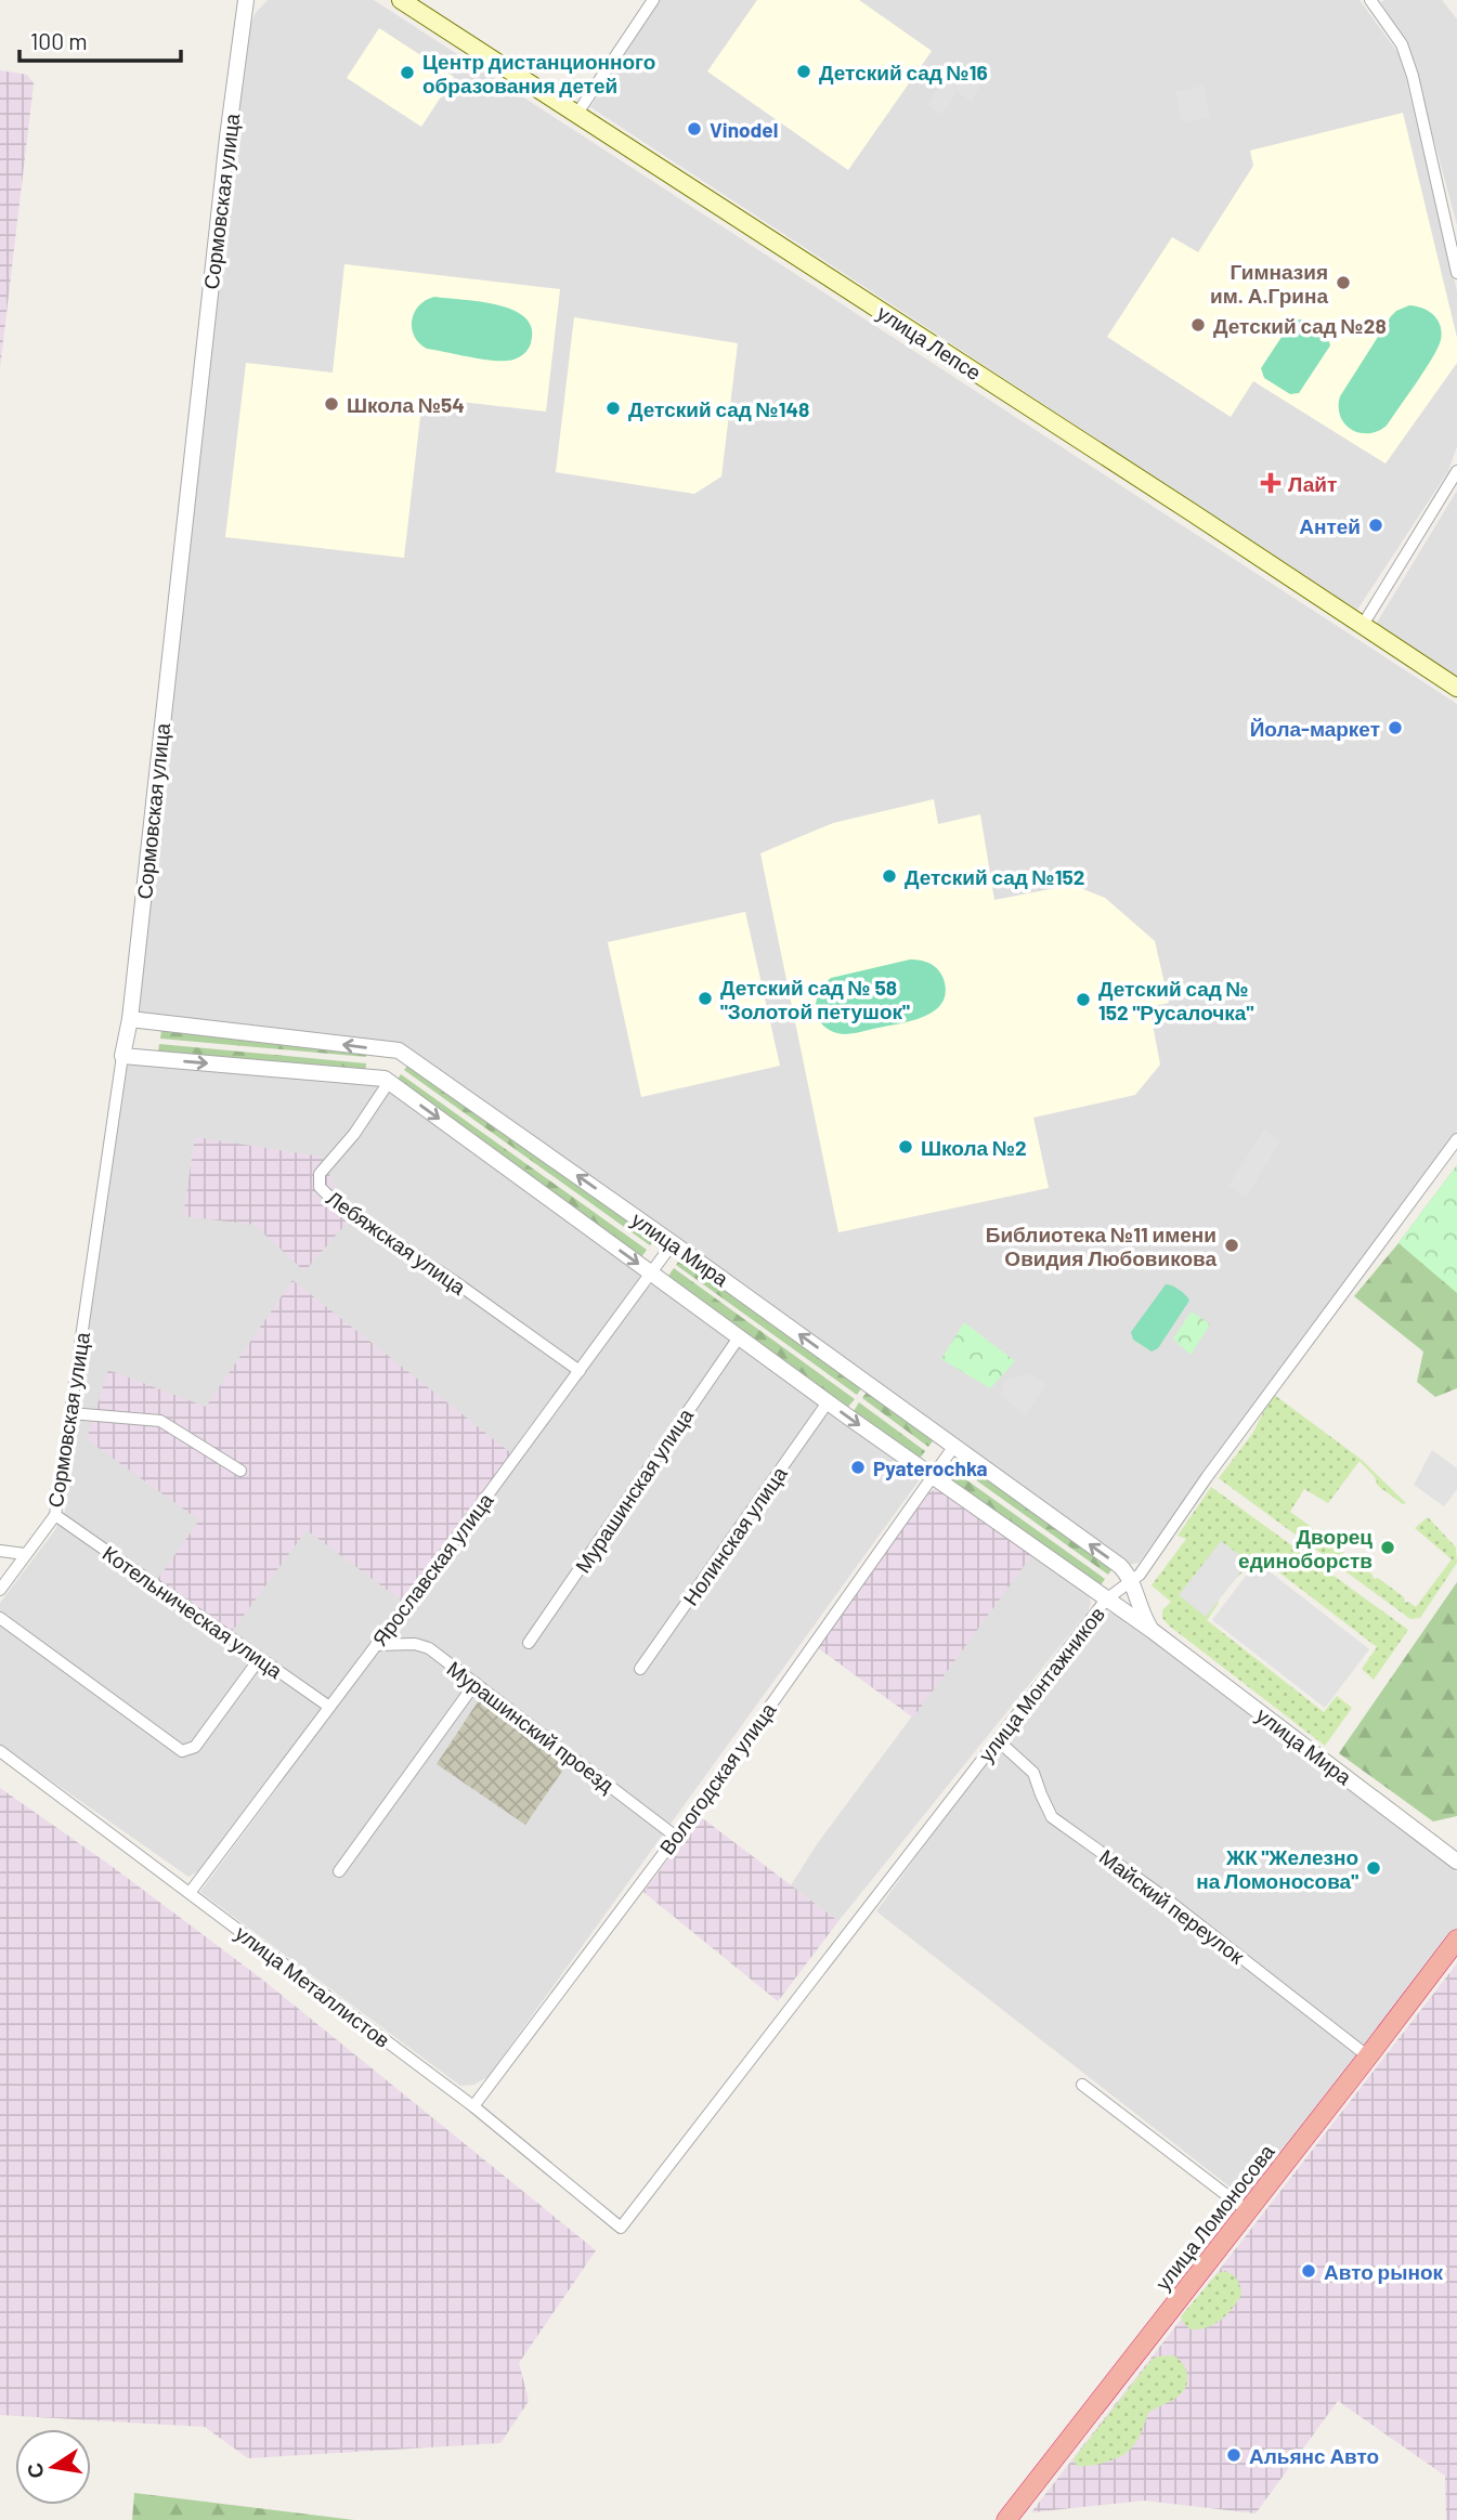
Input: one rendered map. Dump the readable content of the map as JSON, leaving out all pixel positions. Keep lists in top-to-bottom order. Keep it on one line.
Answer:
{"streets":{"highway":["улица Ломоносова"],"main road":["улица Лепсе"],"street":["Сормовская улица","Лебяжская улица","улица Мира","Мурашинская улица","Нолинская улица","Ярославская улица","Котельническая улица","улица Монтажников","Мурашинский проезд","Вологодская улица","Майский переулок","улица Металлистов"]},"crossings":[["Сормовская улица","улица Мира"],["Сормовская улица","Котельническая улица"],["Лебяжская улица","улица Мира"],["Лебяжская улица","Ярославская улица"],["улица Мира","Мурашинская улица"],["улица Мира","Нолинская улица"],["улица Мира","Ярославская улица"],["улица Мира","улица Монтажников"],["улица Мира","Вологодская улица"],["Ярославская улица","Котельническая улица"],["Ярославская улица","Мурашинский проезд"],["Ярославская улица","улица Металлистов"],["улица Монтажников","Майский переулок"],["улица Монтажников","улица Металлистов"],["Мурашинский проезд","Вологодская улица"],["Вологодская улица","улица Металлистов"],["Майский переулок","улица Ломоносова"]],"places":{"other":["Детский сад №16","Центр дистанционного образования детей","Vinodel","Гимназия им. А.Грина","Детский сад №28","Школа №54","Детский сад №148","Антей","Йола-маркет","Детский сад №152","Детский сад № 58 \"Золотой петушок\"","Детский сад № 152 \"Русалочка\"","Школа №2","Библиотека №11 имени Овидия Любовикова","Pyaterochka","Дворец единоборств","ЖК \"Железно на Ломоносова\"","Авто рынок","Альянс Авто"],"health":["Лайт"]},"scale_bar":"100 m","north":"left"}
